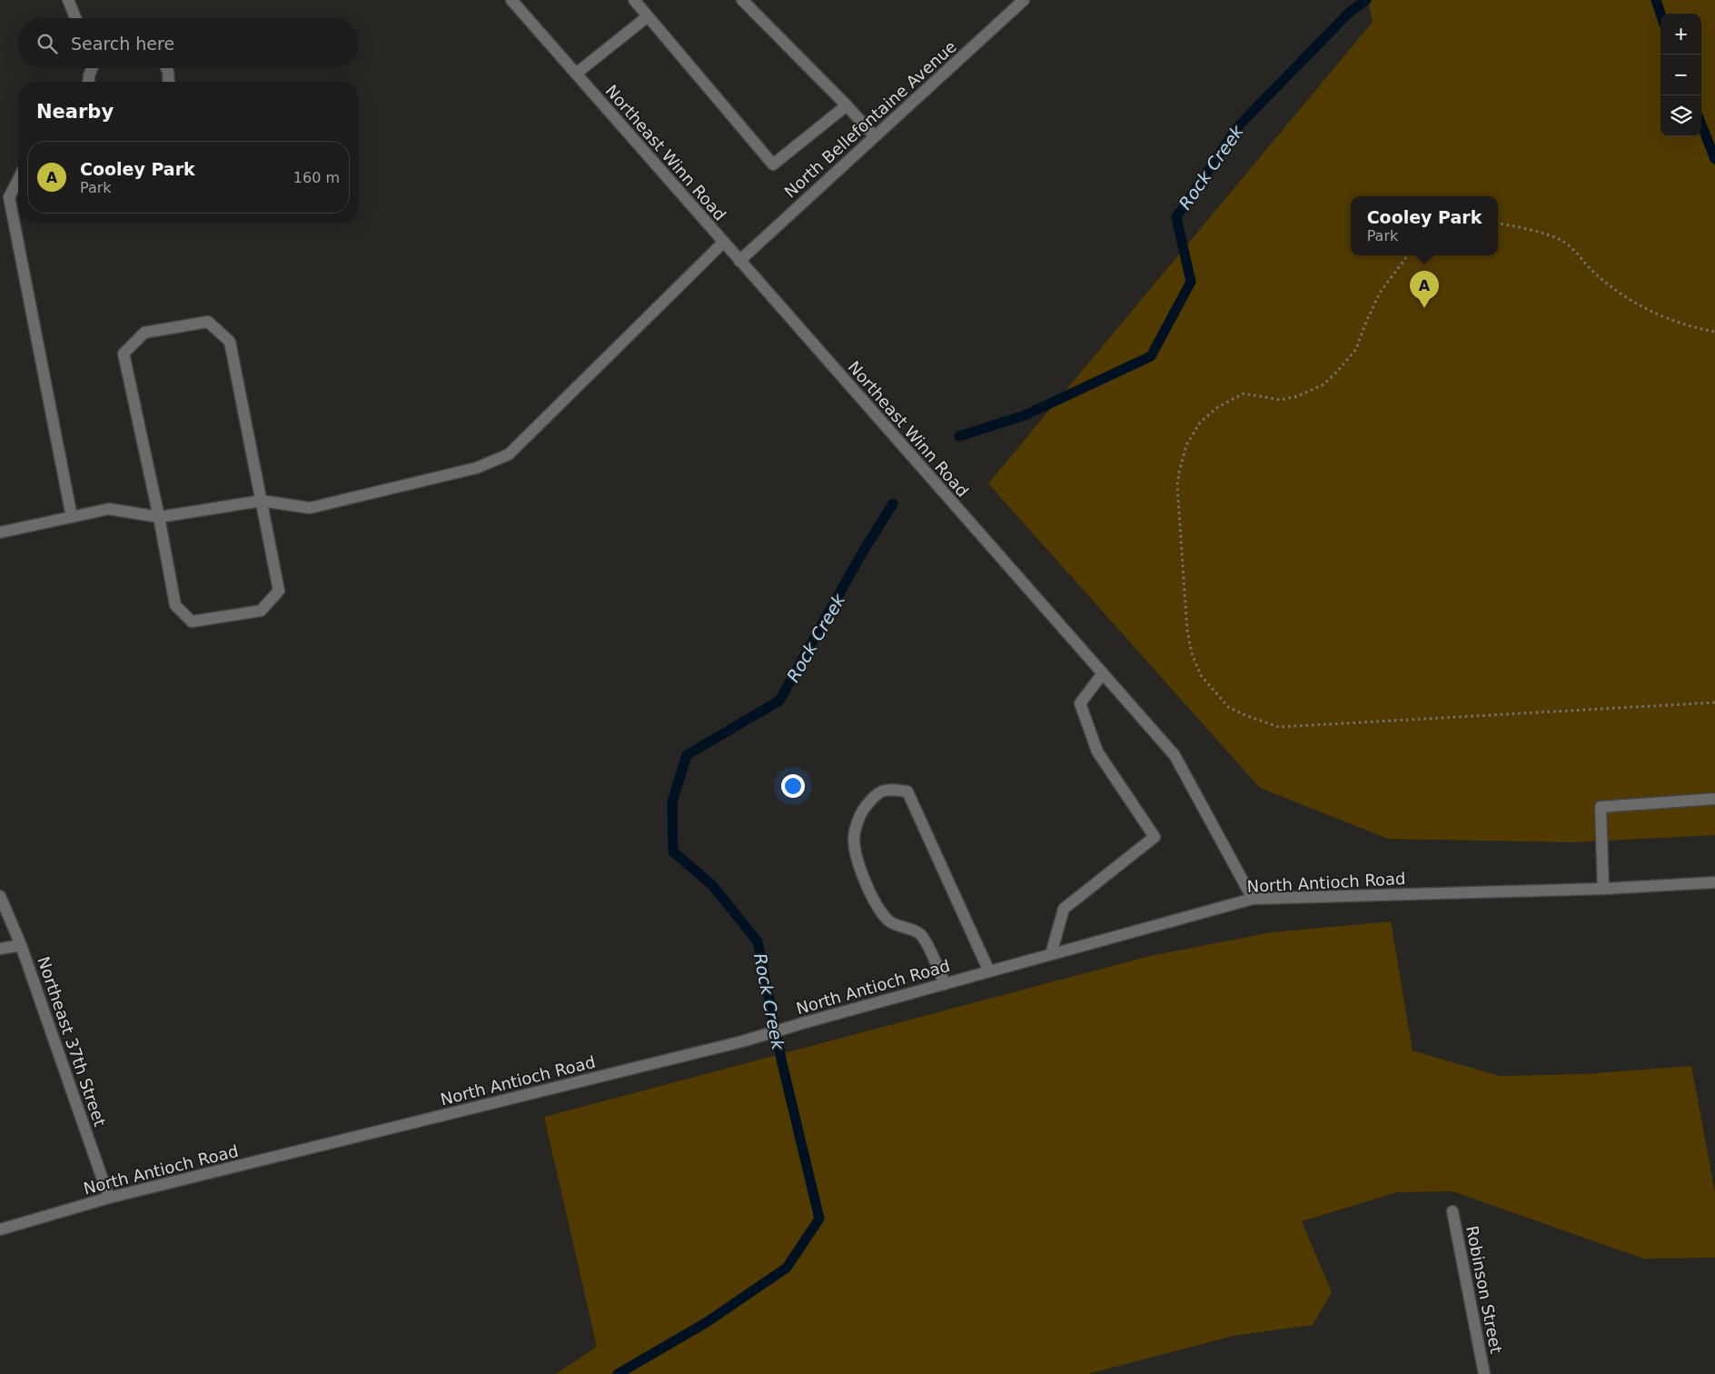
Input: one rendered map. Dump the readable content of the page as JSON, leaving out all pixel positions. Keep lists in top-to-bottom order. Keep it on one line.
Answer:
{"streets":{"street":["North Bellefontaine Avenue","Northeast Winn Road","North Antioch Road","Northeast 37th Street","Robinson Street"]},"crossings":[["North Bellefontaine Avenue","Northeast Winn Road"],["Northeast Winn Road","North Antioch Road"],["North Antioch Road","Northeast 37th Street"]],"water":["Rock Creek"],"page":{"map_buttons":["+","−"],"search":"Search here","heading":"Nearby","list":[{"mark":"A","name":"Cooley Park","note":"Park","value":"160 m"}],"popup":["Cooley Park","Park"],"pins":"A"}}
